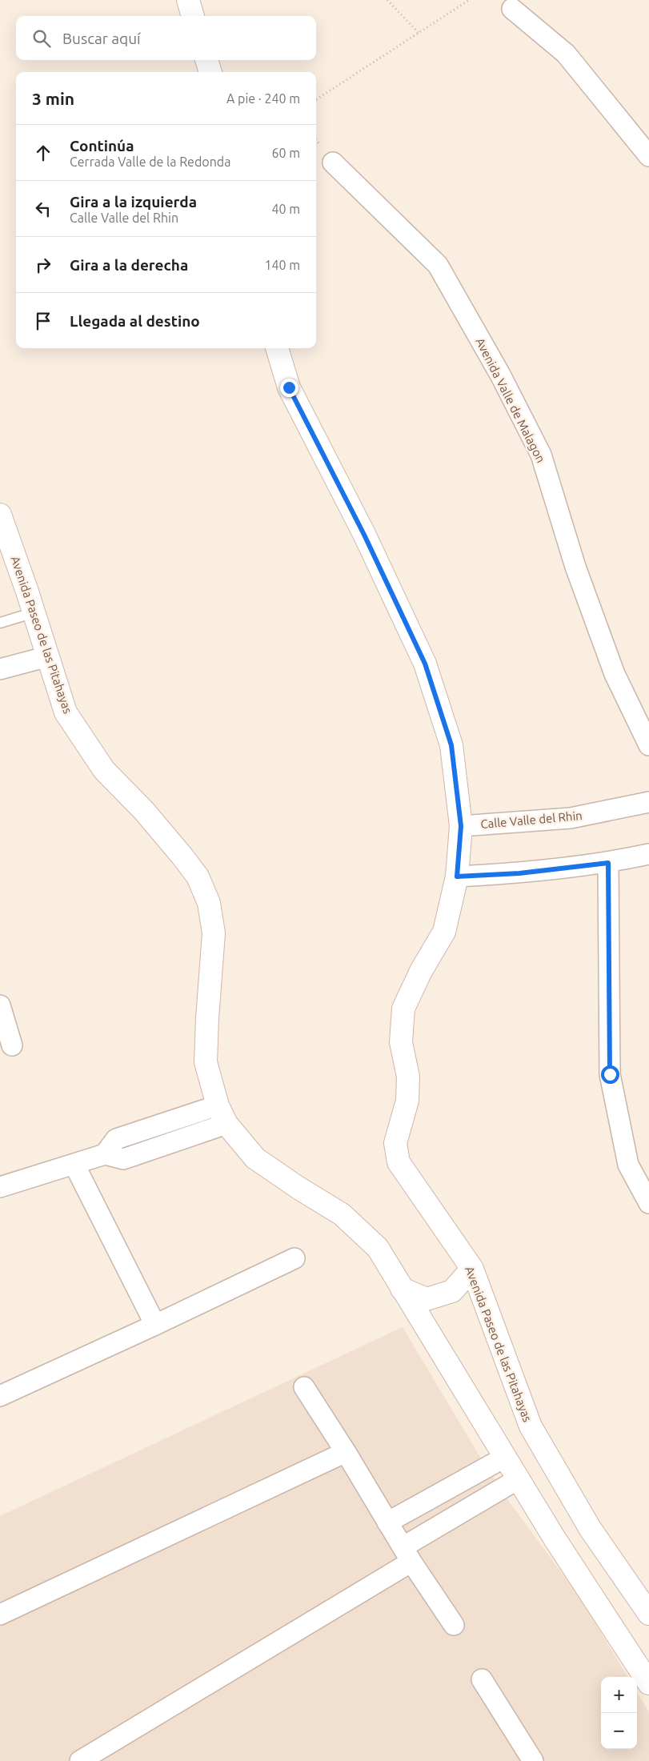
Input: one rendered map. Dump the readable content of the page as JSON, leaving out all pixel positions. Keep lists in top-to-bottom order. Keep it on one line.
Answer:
{"streets":{"street":["Avenida Valle de Malagon","Avenida Paseo de las Pitahayas","Calle Valle del Rhin"]},"crossings":[["Avenida Paseo de las Pitahayas","Calle Valle del Rhin"]],"page":{"search":"Buscar aquí","heading":["3 min","A pie · 240 m"],"list":[["Continúa","Cerrada Valle de la Redonda","60 m"],["Gira a la izquierda","Calle Valle del Rhin","40 m"],["Gira a la derecha","140 m"],"Llegada al destino"],"map_buttons":["+","−"]}}
